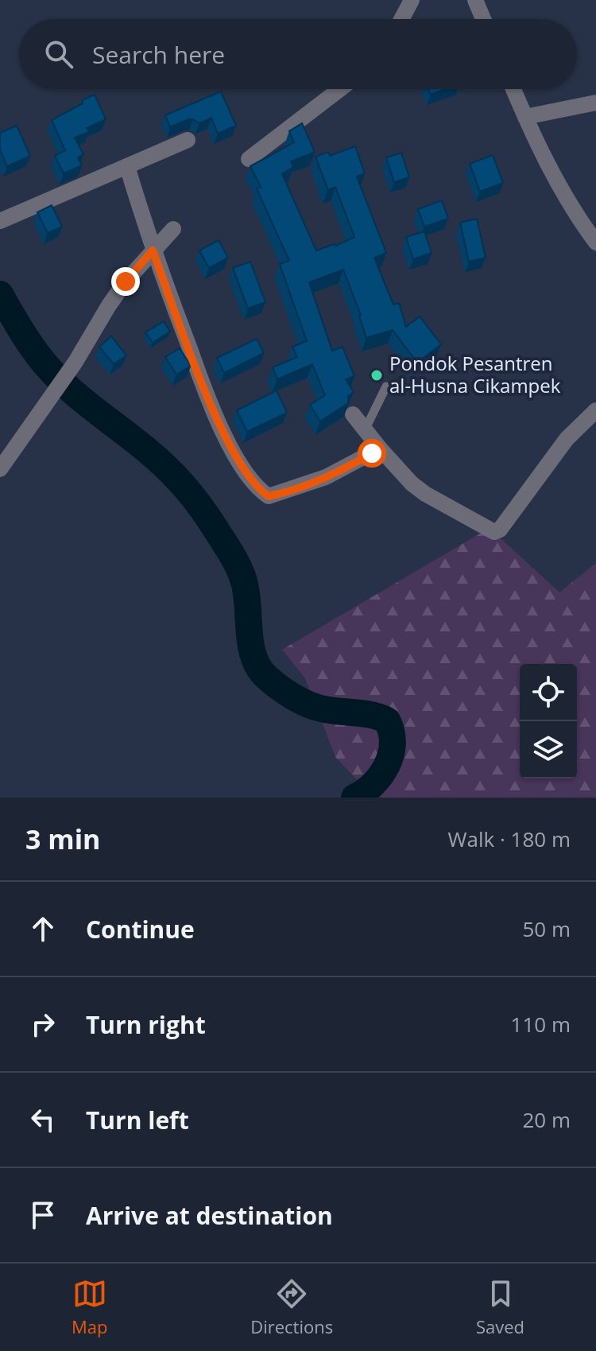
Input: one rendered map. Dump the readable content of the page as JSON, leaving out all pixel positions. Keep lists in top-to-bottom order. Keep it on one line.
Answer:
{"places":["Pondok Pesantren al-Husna Cikampek"],"page":{"search":"Search here","heading":["3 min","Walk · 180 m"],"list":[["Continue","50 m"],["Turn right","110 m"],["Turn left","20 m"],"Arrive at destination"],"nav":["Map","Directions","Saved"]}}
